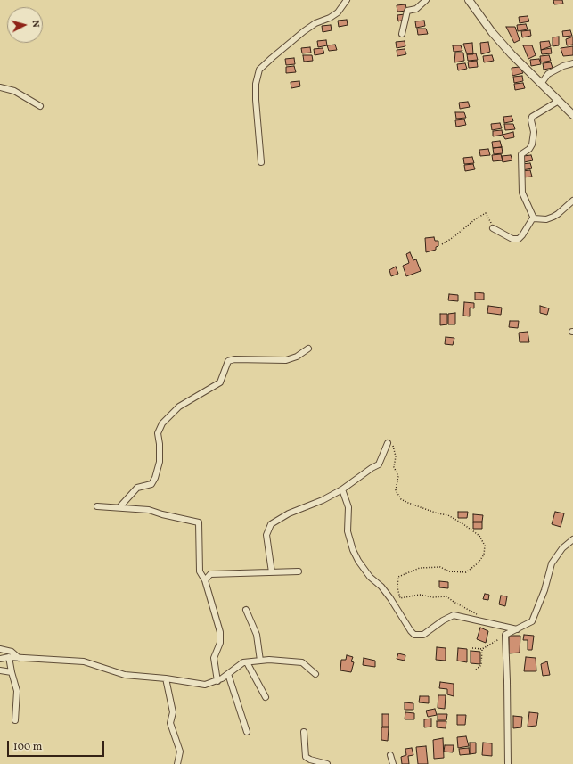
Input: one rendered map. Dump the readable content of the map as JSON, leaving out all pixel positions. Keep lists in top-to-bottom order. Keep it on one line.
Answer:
{"scale_bar":"100 m","north":"right"}
